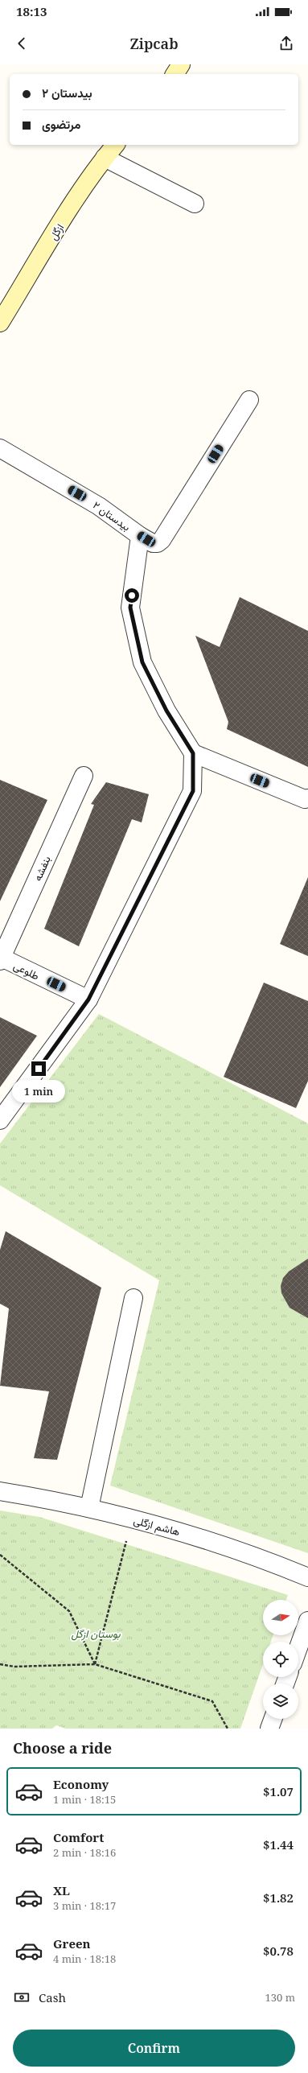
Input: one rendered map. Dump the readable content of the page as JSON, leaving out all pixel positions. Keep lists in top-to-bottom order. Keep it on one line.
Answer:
{"streets":{"main road":["ازگل"],"street":["بیدستان ۲","بنفشه","طلوعی","هاشم ازگلی"]},"crossings":[["بنفشه","طلوعی"]],"parks":["بوستان ازگل"],"north":"right","page":{"status":"18:13","header":"Zipcab","banner":["بیدستان ۲","مرتضوی"],"bubble":"1 min","heading":"Choose a ride","list":[{"name":"Economy","note":"1 min · 18:15","value":"$1.07"},{"name":"Comfort","note":"2 min · 18:16","value":"$1.44"},{"name":"XL","note":"3 min · 18:17","value":"$1.82"},{"name":"Green","note":"4 min · 18:18","value":"$0.78"}],"pay":["Cash","130 m"],"buttons":"Confirm"}}
